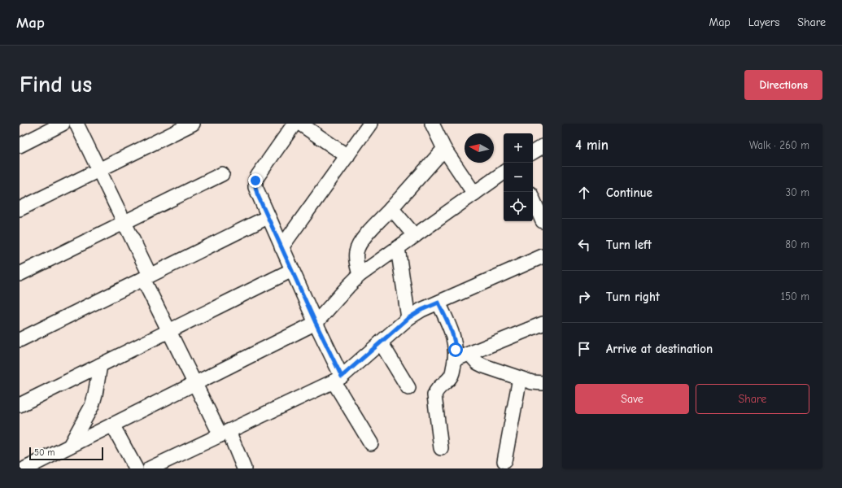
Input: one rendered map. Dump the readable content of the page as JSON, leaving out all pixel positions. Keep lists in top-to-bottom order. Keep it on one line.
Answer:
{"scale_bar":"50 m","north":"left","page":{"header":"Map","nav":["Map","Layers","Share"],"buttons":["Directions",["Save","Share"]],"title":"Find us","heading":["4 min","Walk · 260 m"],"map_buttons":["+","−"],"list":[["Continue","30 m"],["Turn left","80 m"],["Turn right","150 m"],"Arrive at destination"],"scale":"50 m"}}
